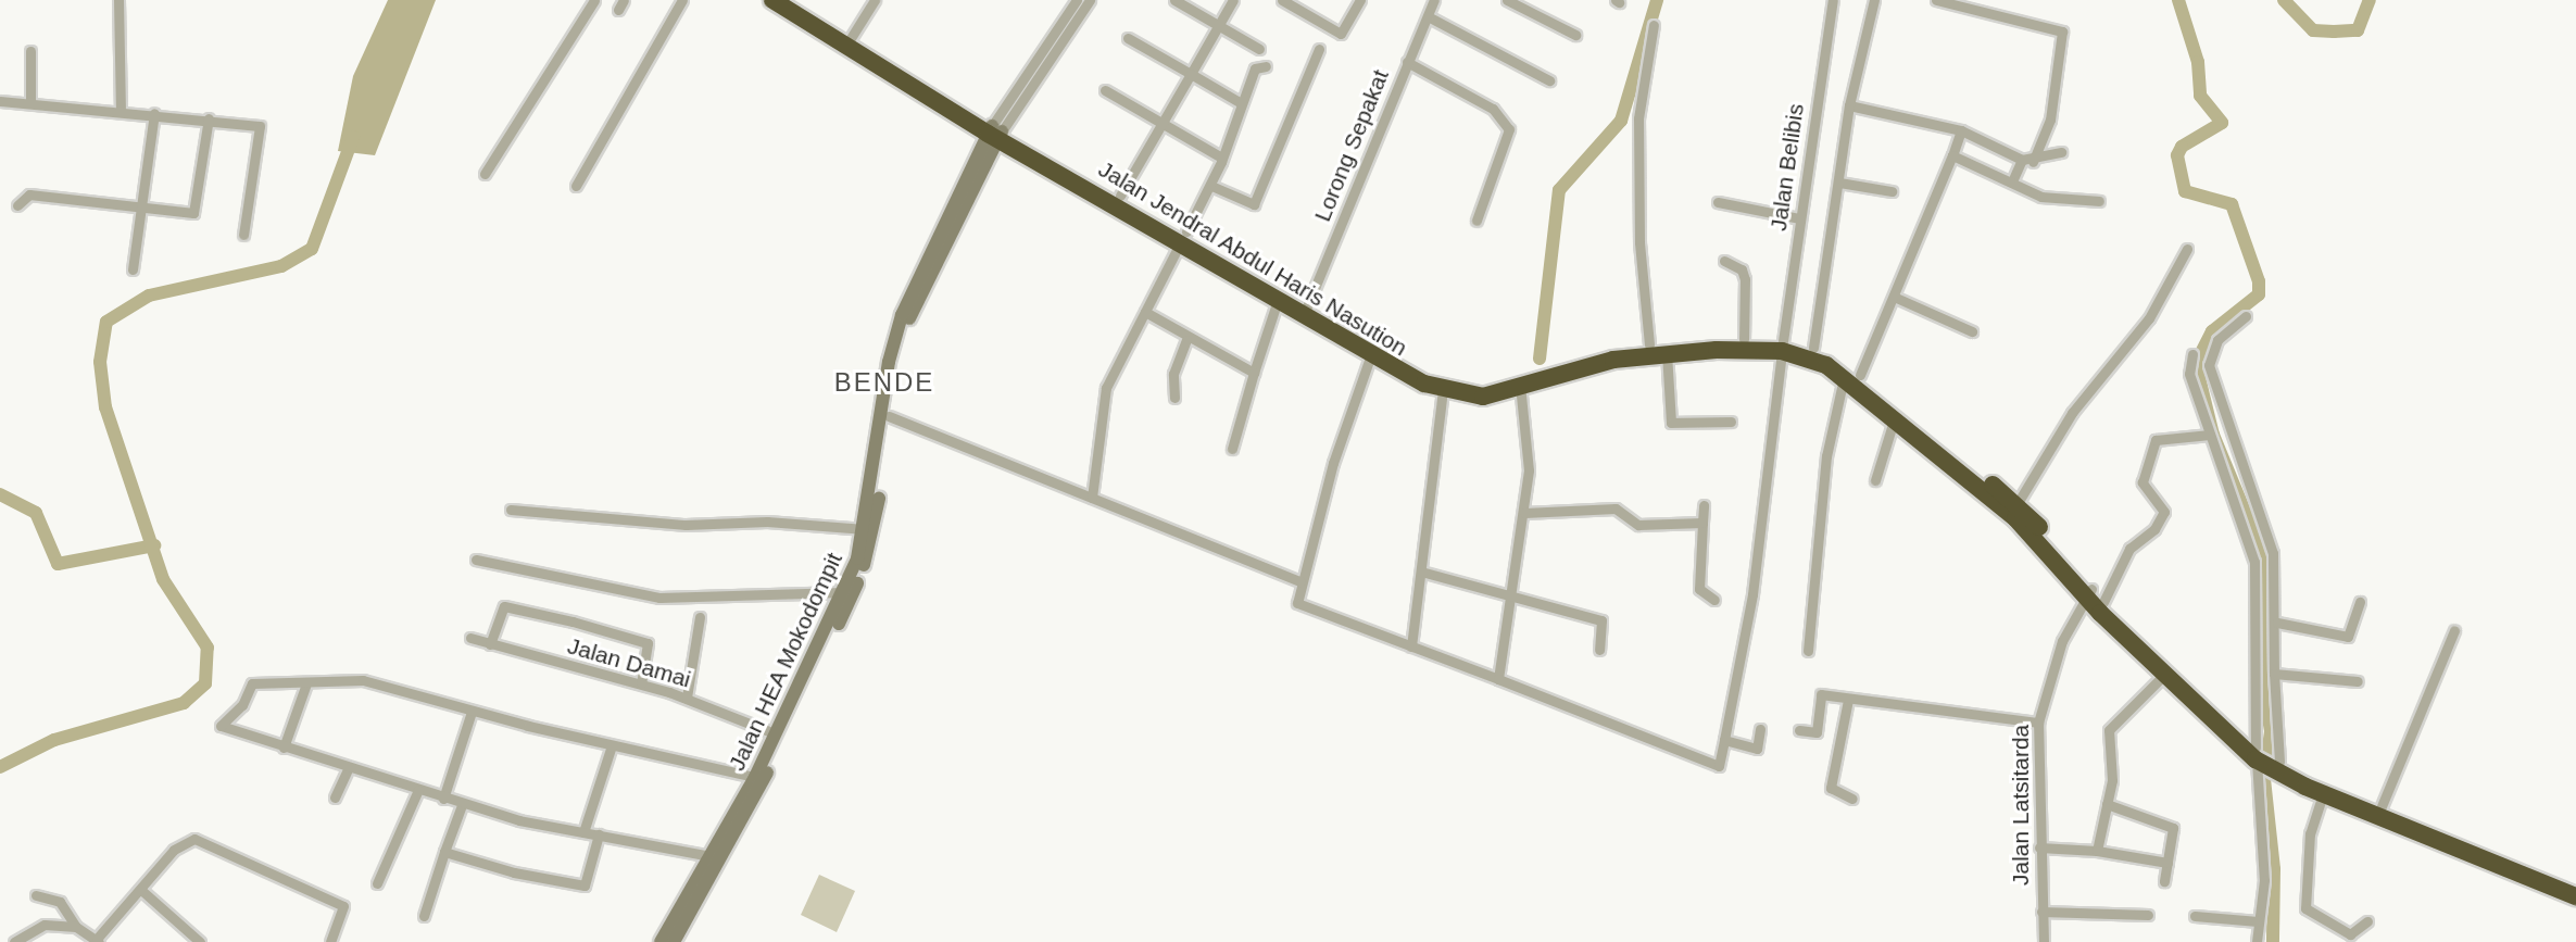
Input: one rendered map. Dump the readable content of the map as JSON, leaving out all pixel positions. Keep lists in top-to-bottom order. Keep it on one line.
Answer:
{"streets":{"highway":["Jalan Jendral Abdul Haris Nasution"],"street":["Lorong Sepakat","Jalan Belibis","Jalan HEA Mokodompit","Jalan Damai","Jalan Latsitarda"]},"crossings":[["Lorong Sepakat","Jalan Jendral Abdul Haris Nasution"],["Jalan Belibis","Jalan Jendral Abdul Haris Nasution"],["Jalan Jendral Abdul Haris Nasution","Jalan HEA Mokodompit"],["Jalan Jendral Abdul Haris Nasution","Jalan Latsitarda"],["Jalan HEA Mokodompit","Jalan Damai"]],"districts":["BENDE"]}
